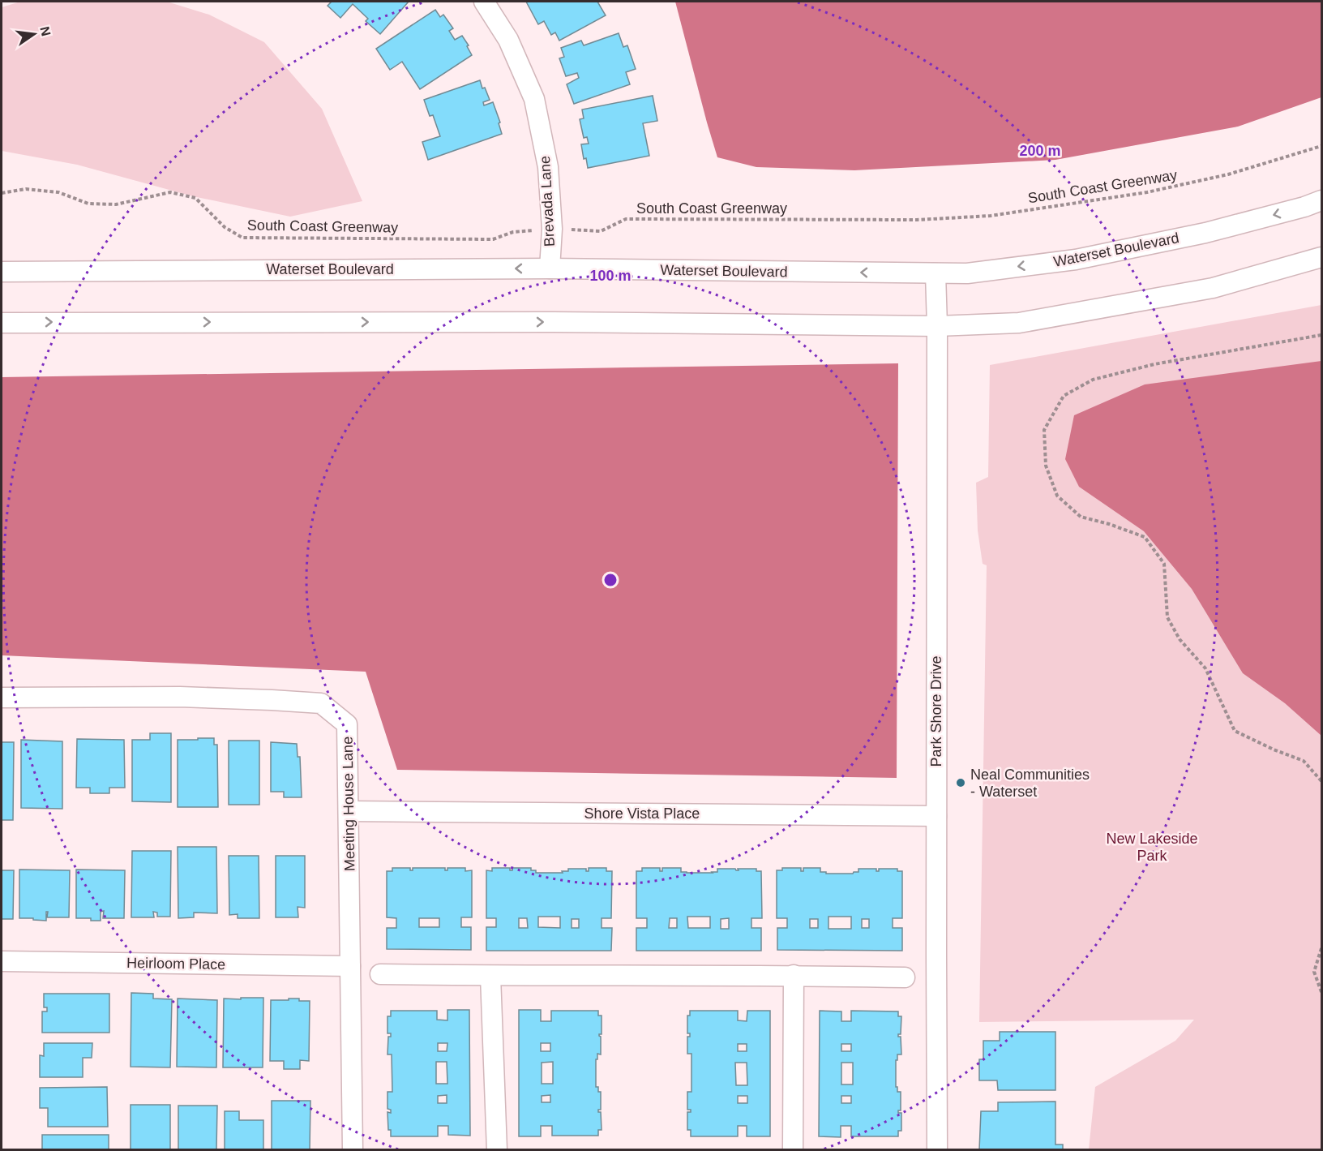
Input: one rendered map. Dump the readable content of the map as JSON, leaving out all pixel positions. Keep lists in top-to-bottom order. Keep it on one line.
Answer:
{"streets":{"street":["Brevada Lane","Waterset Boulevard","Park Shore Drive","Meeting House Lane","Shore Vista Place","Heirloom Place"],"path":["South Coast Greenway"]},"crossings":[["South Coast Greenway","Brevada Lane"],["Brevada Lane","Waterset Boulevard"],["Waterset Boulevard","Park Shore Drive"],["Park Shore Drive","Shore Vista Place"],["Meeting House Lane","Shore Vista Place"],["Meeting House Lane","Heirloom Place"]],"parks":["New Lakeside Park"],"places":["Neal Communities - Waterset"],"north":"right","rings":["200 m","100 m"]}
